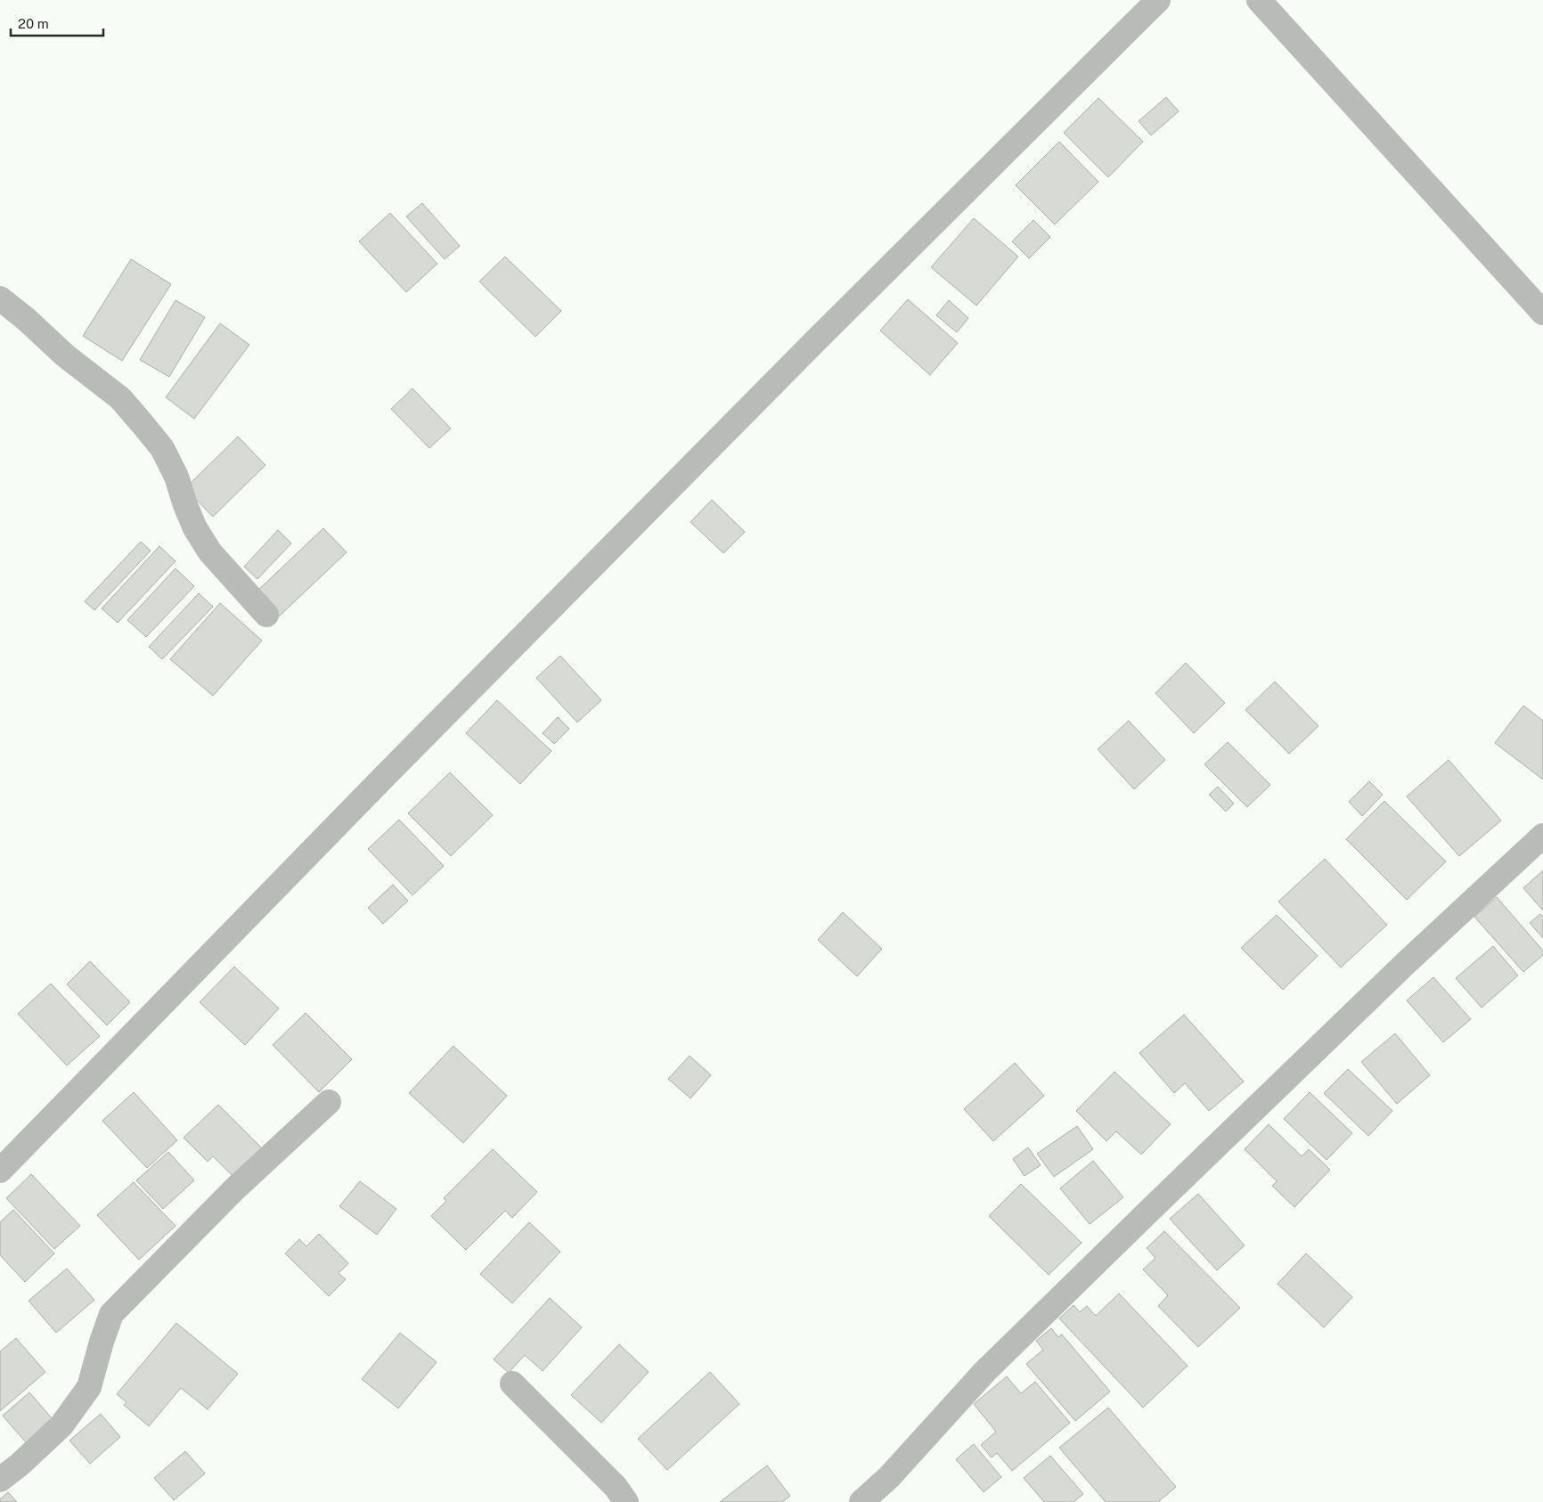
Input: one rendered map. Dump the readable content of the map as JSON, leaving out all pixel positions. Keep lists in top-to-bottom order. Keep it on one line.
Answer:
{"scale_bar":"20 m"}
